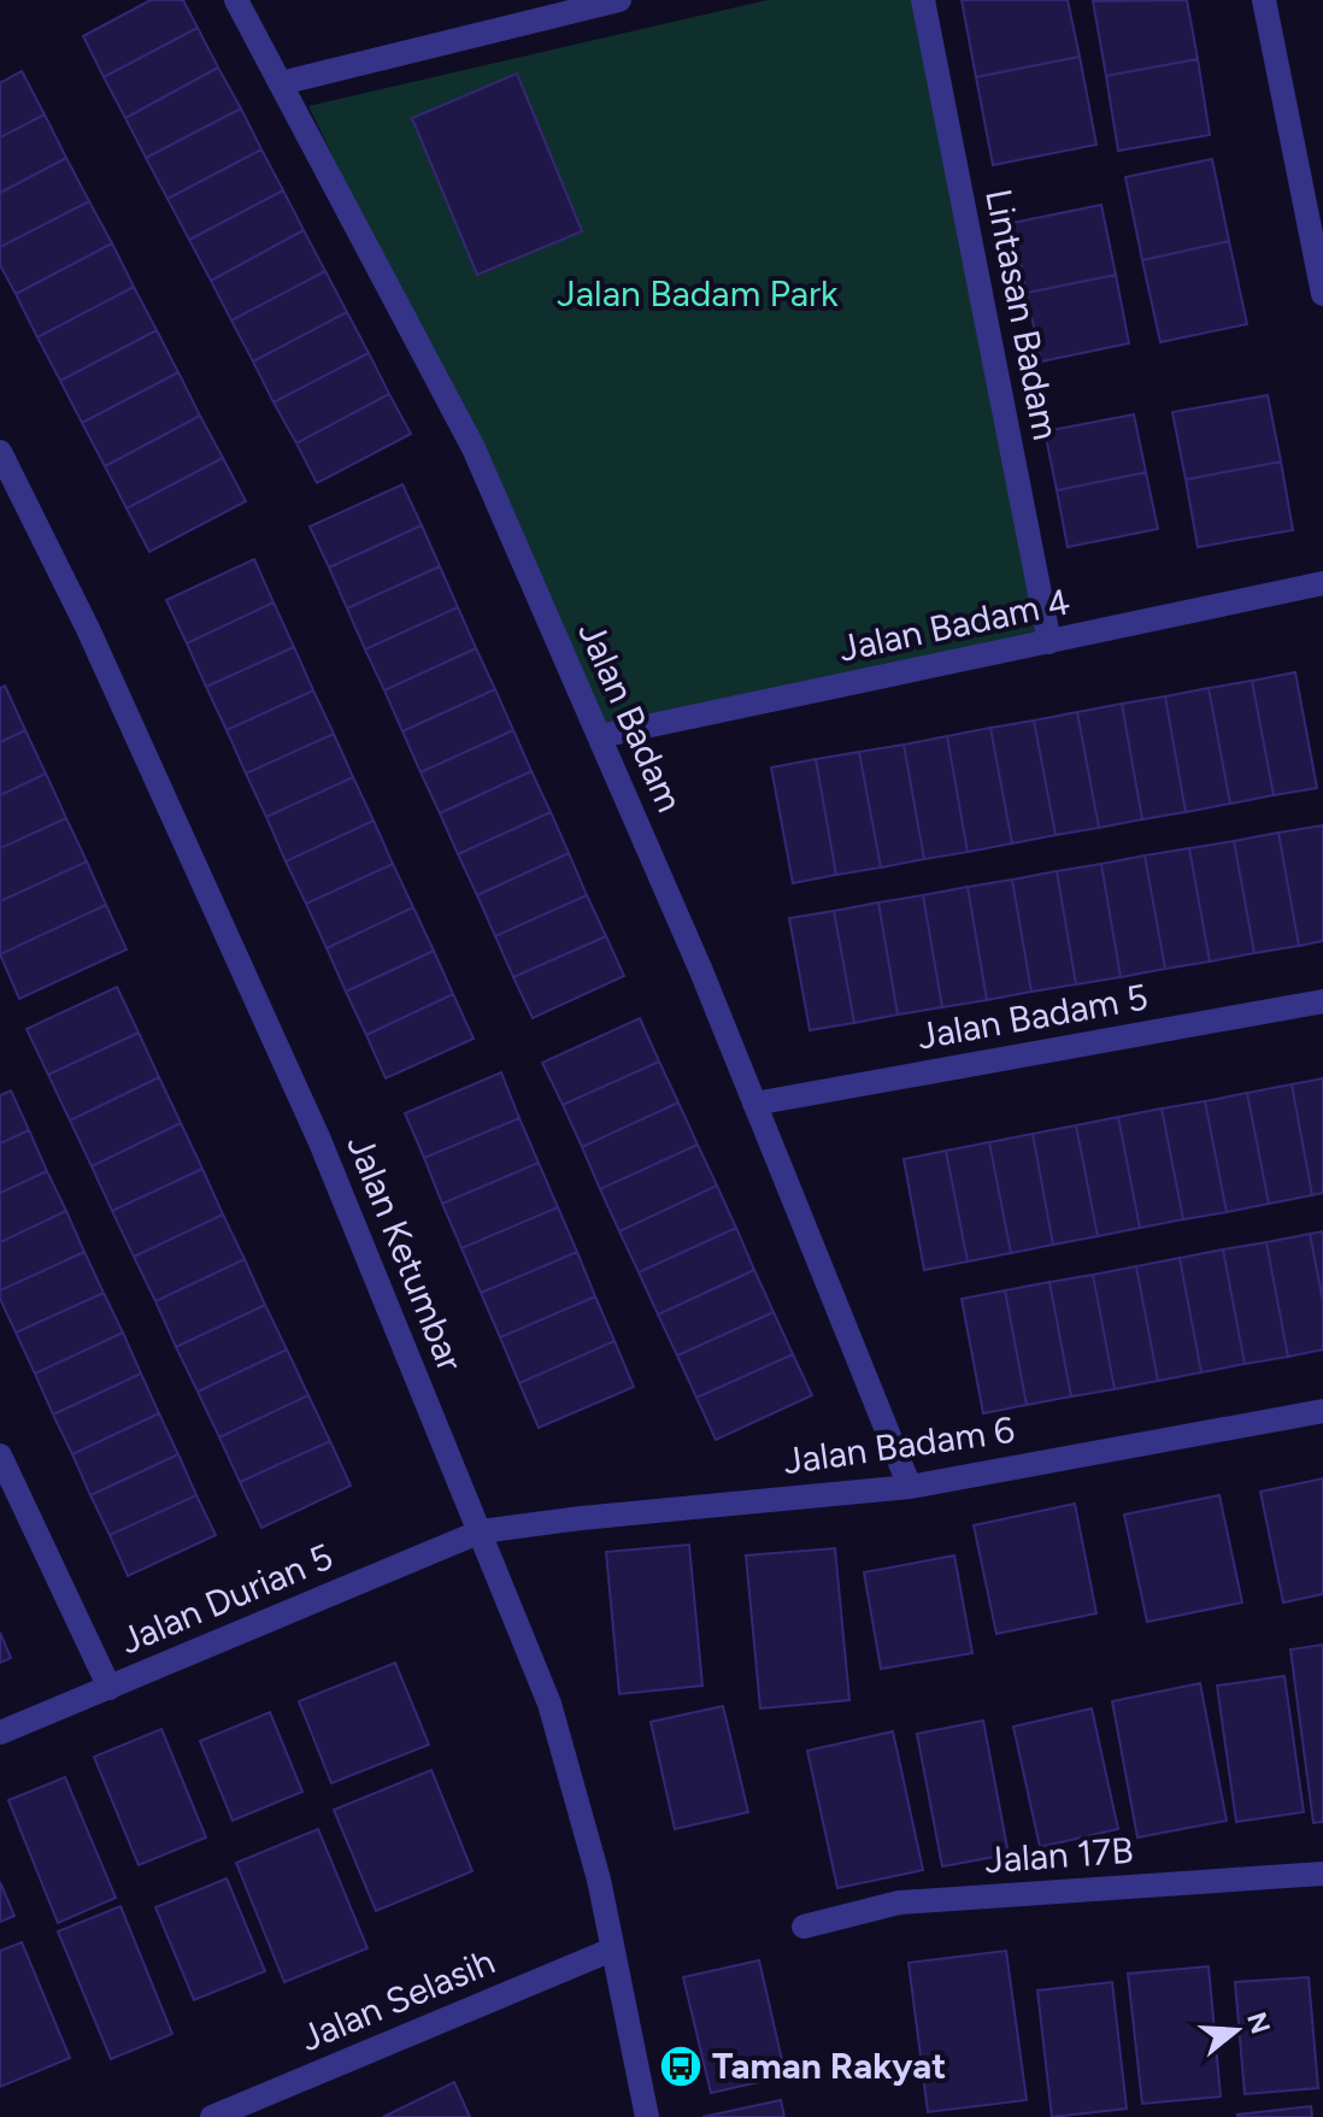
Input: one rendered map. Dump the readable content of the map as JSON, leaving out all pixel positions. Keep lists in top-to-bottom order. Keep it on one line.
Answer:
{"streets":{"street":["Lintasan Badam","Jalan Badam 4","Jalan Badam","Jalan Badam 5","Jalan Ketumbar","Jalan Badam 6","Jalan Durian 5","Jalan 17B","Jalan Selasih"]},"crossings":[["Lintasan Badam","Jalan Badam 4"],["Jalan Badam 4","Jalan Badam"],["Jalan Badam","Jalan Badam 5"],["Jalan Badam","Jalan Badam 6"],["Jalan Ketumbar","Jalan Badam 6"],["Jalan Ketumbar","Jalan Durian 5"],["Jalan Ketumbar","Jalan Selasih"],["Jalan Badam 6","Jalan Durian 5"]],"parks":["Jalan Badam Park"],"places":{"bus stop":["Taman Rakyat"]},"north":"right"}
